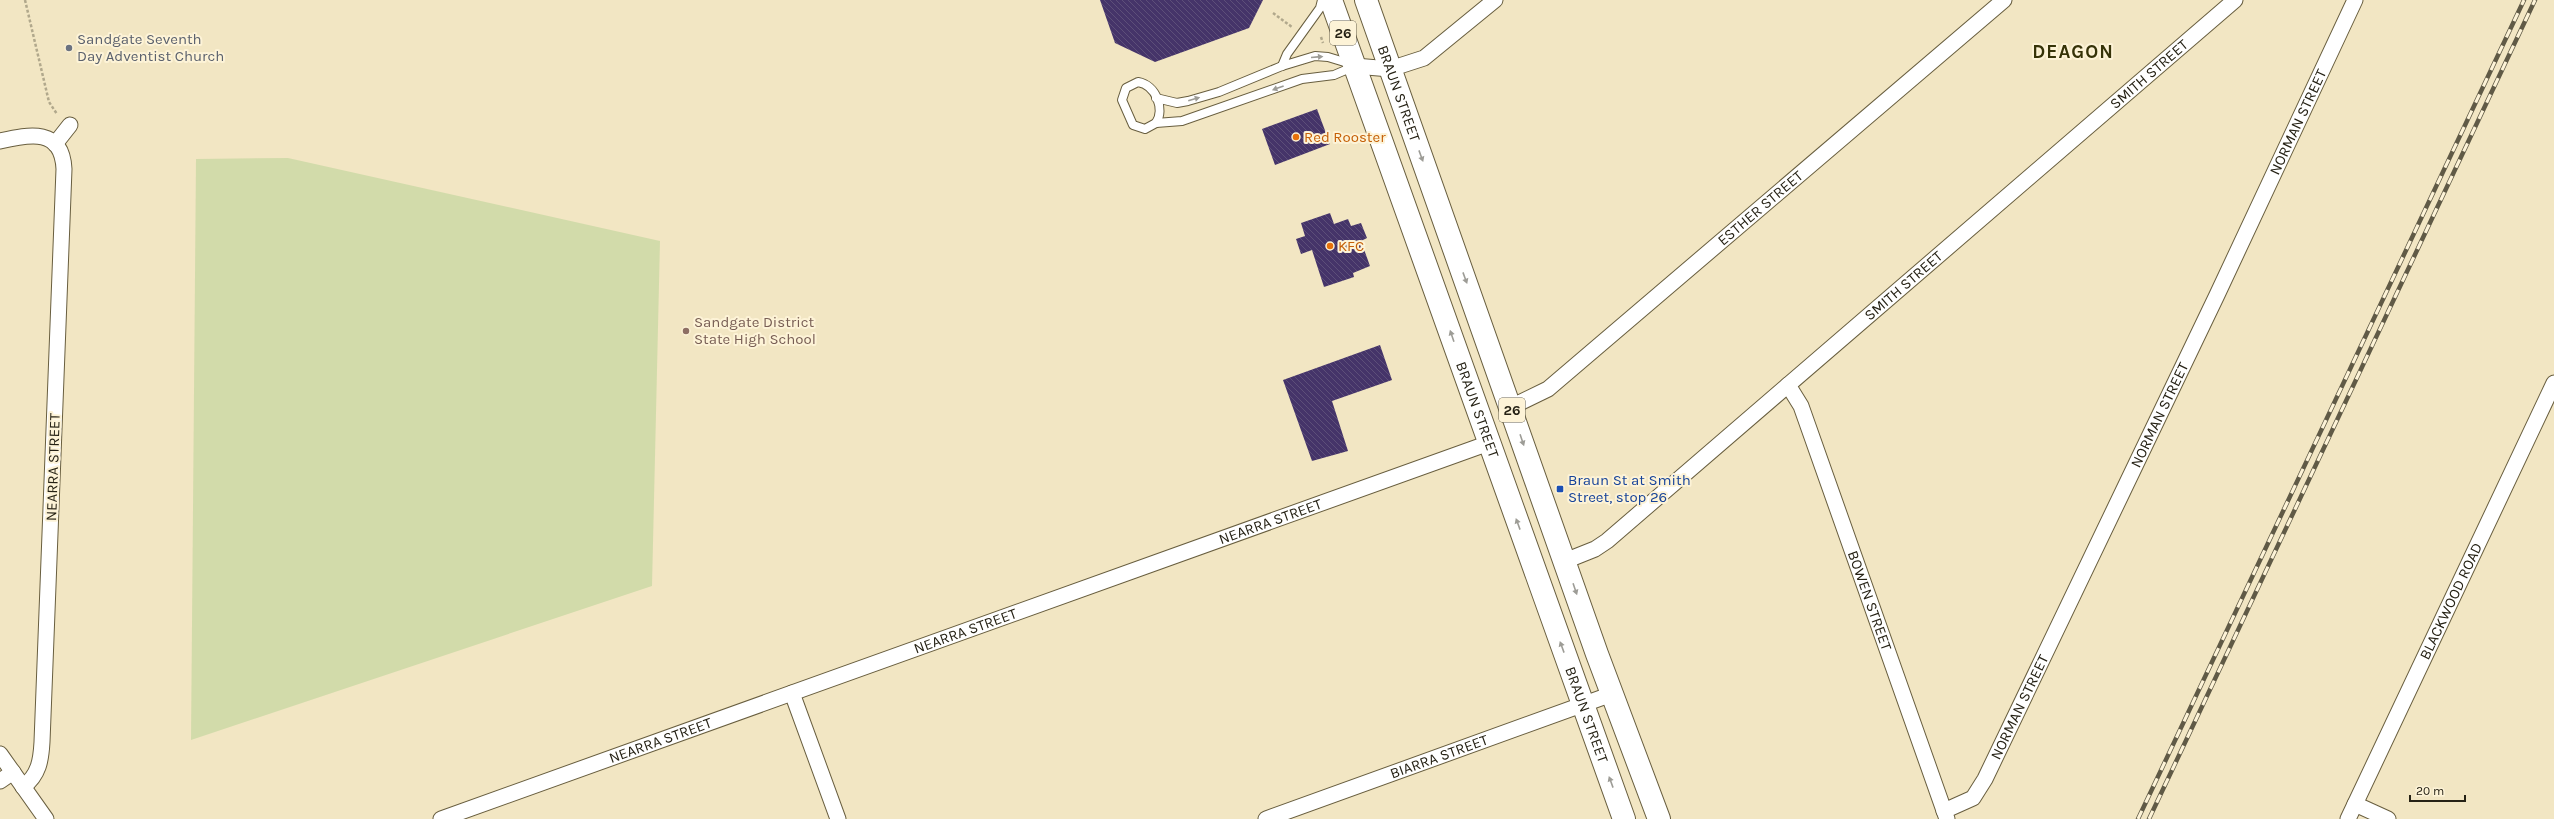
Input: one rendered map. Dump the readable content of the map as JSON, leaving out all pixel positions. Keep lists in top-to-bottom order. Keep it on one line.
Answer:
{"streets":{"highway":["26","BRAUN STREET"],"street":["SMITH STREET","NORMAN STREET","ESTHER STREET","NEARRA STREET","BOWEN STREET","BLACKWOOD ROAD","BIARRA STREET"]},"crossings":[["SMITH STREET","BRAUN STREET"],["SMITH STREET","BOWEN STREET"],["BRAUN STREET","ESTHER STREET"],["BRAUN STREET","NEARRA STREET"],["BRAUN STREET","BIARRA STREET"],["NORMAN STREET","BOWEN STREET"]],"districts":["DEAGON"],"places":{"other":["Sandgate Seventh Day Adventist Church","Red Rooster","KFC","Sandgate District State High School"],"transit":["Braun St at Smith Street, stop 26"]},"scale_bar":"20 m"}
